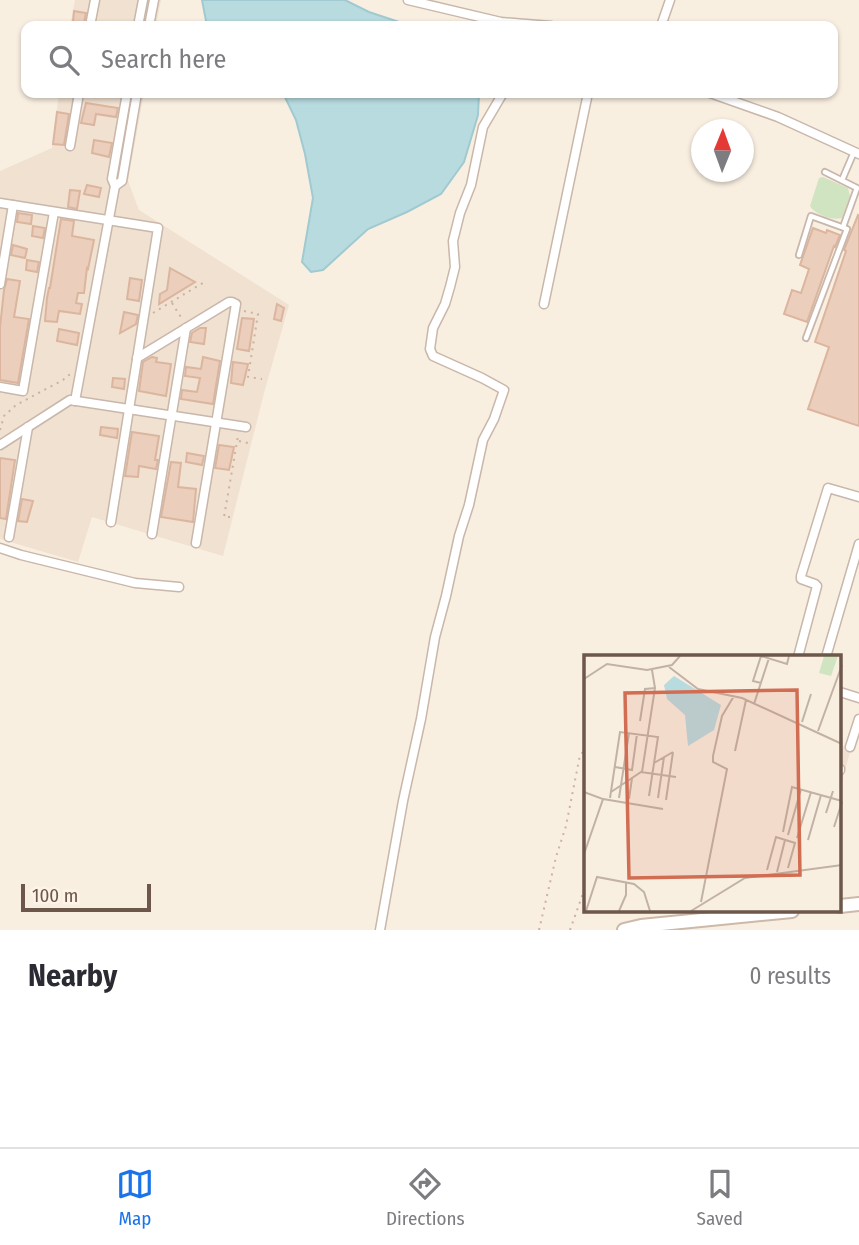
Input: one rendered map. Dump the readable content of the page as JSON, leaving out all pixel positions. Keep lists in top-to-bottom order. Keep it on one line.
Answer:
{"scale_bar":"100 m","north":"top","page":{"search":"Search here","scale":"100 m","heading":["Nearby","0 results"],"nav":["Map","Directions","Saved"]}}
